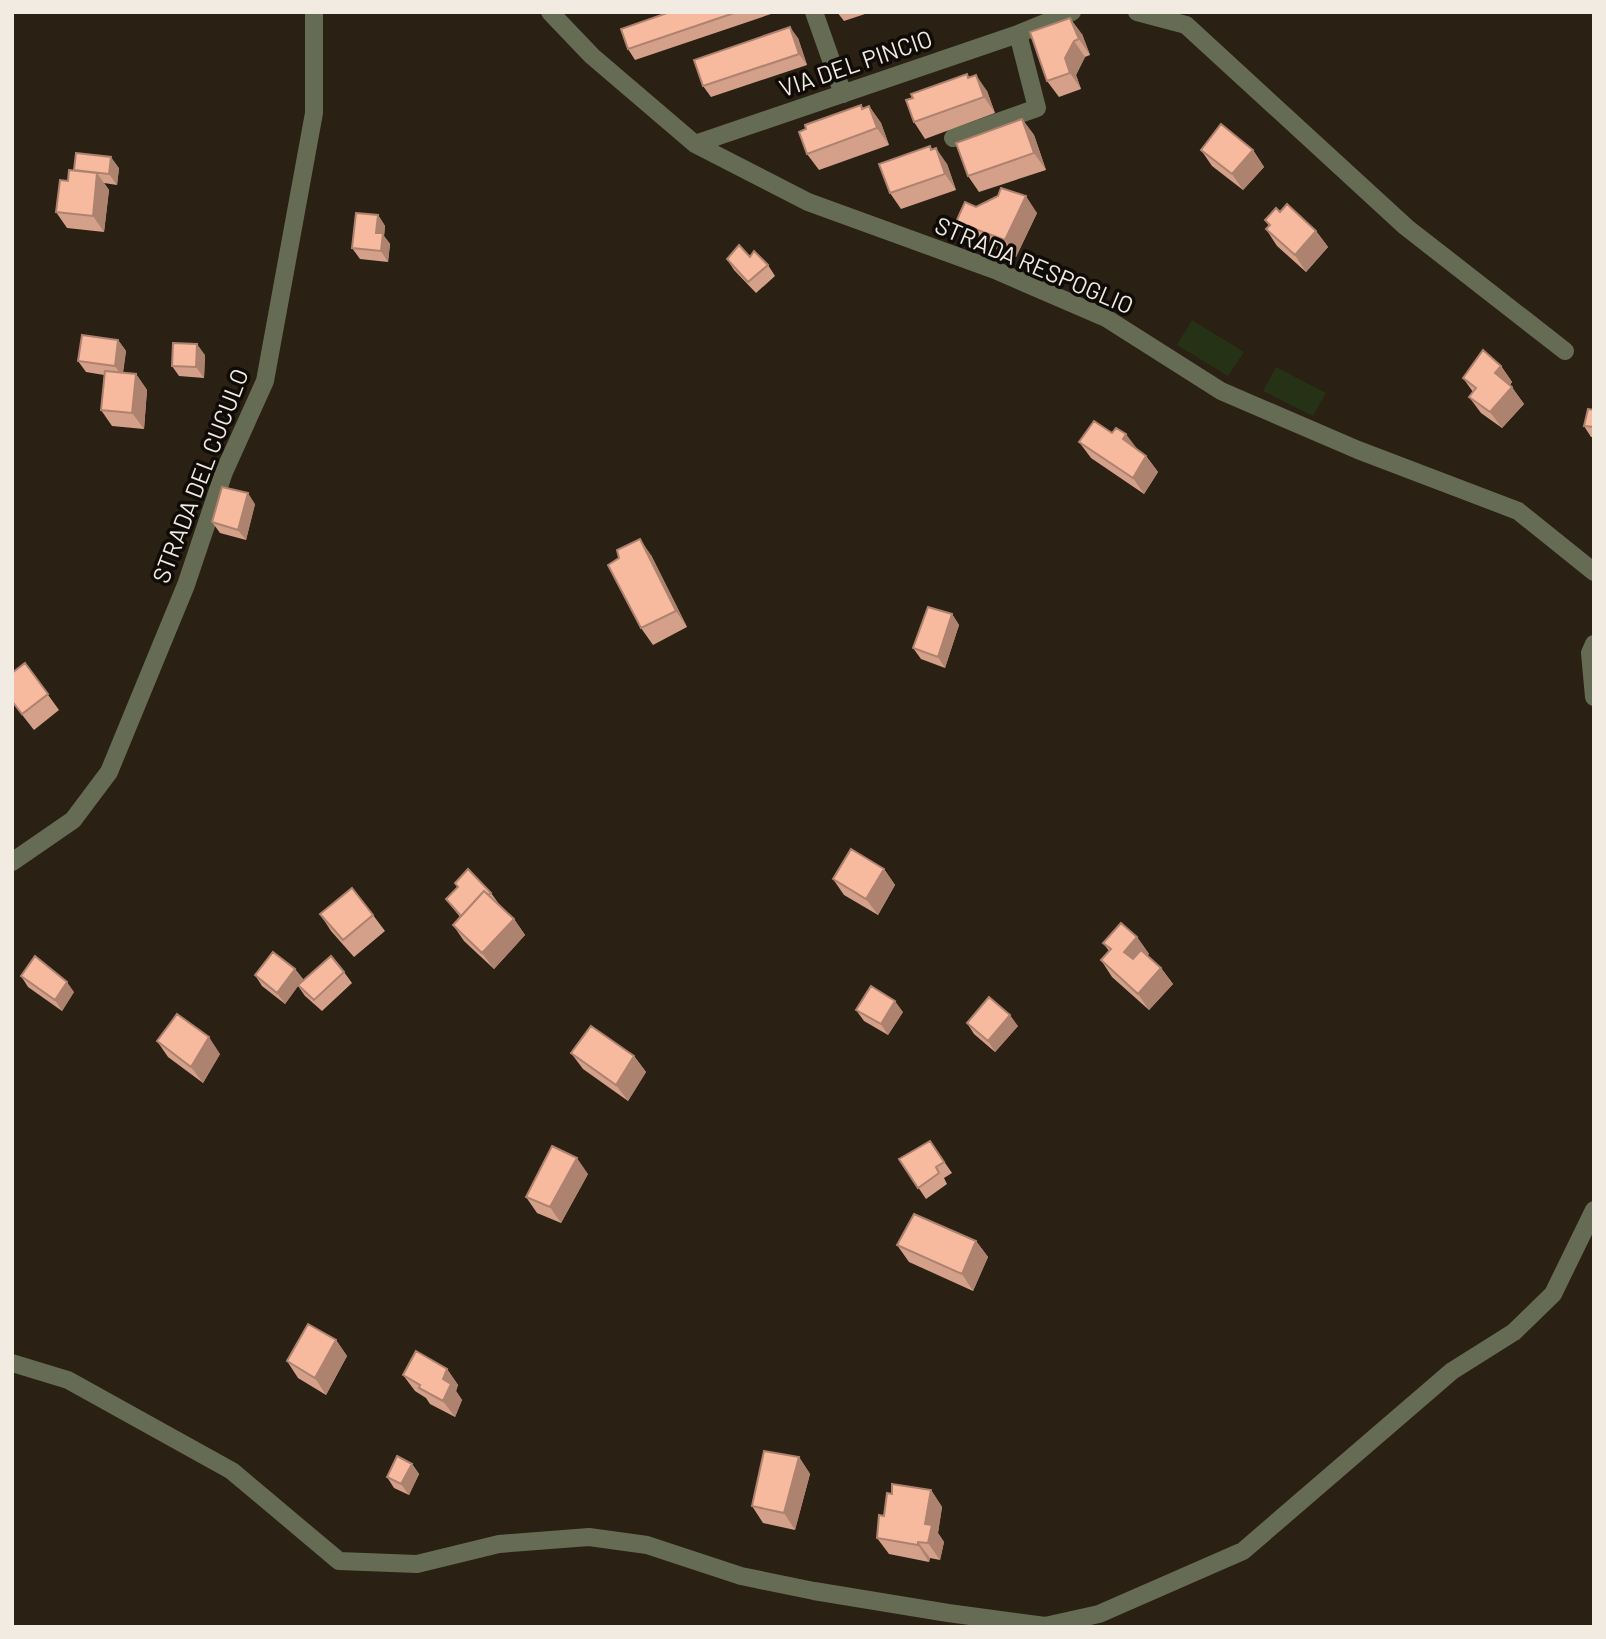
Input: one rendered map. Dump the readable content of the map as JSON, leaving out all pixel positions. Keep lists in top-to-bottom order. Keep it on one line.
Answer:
{"streets":{"street":["VIA DEL PINCIO","STRADA RESPOGLIO","STRADA DEL CUCULO"]},"crossings":[["VIA DEL PINCIO","STRADA RESPOGLIO"]]}
